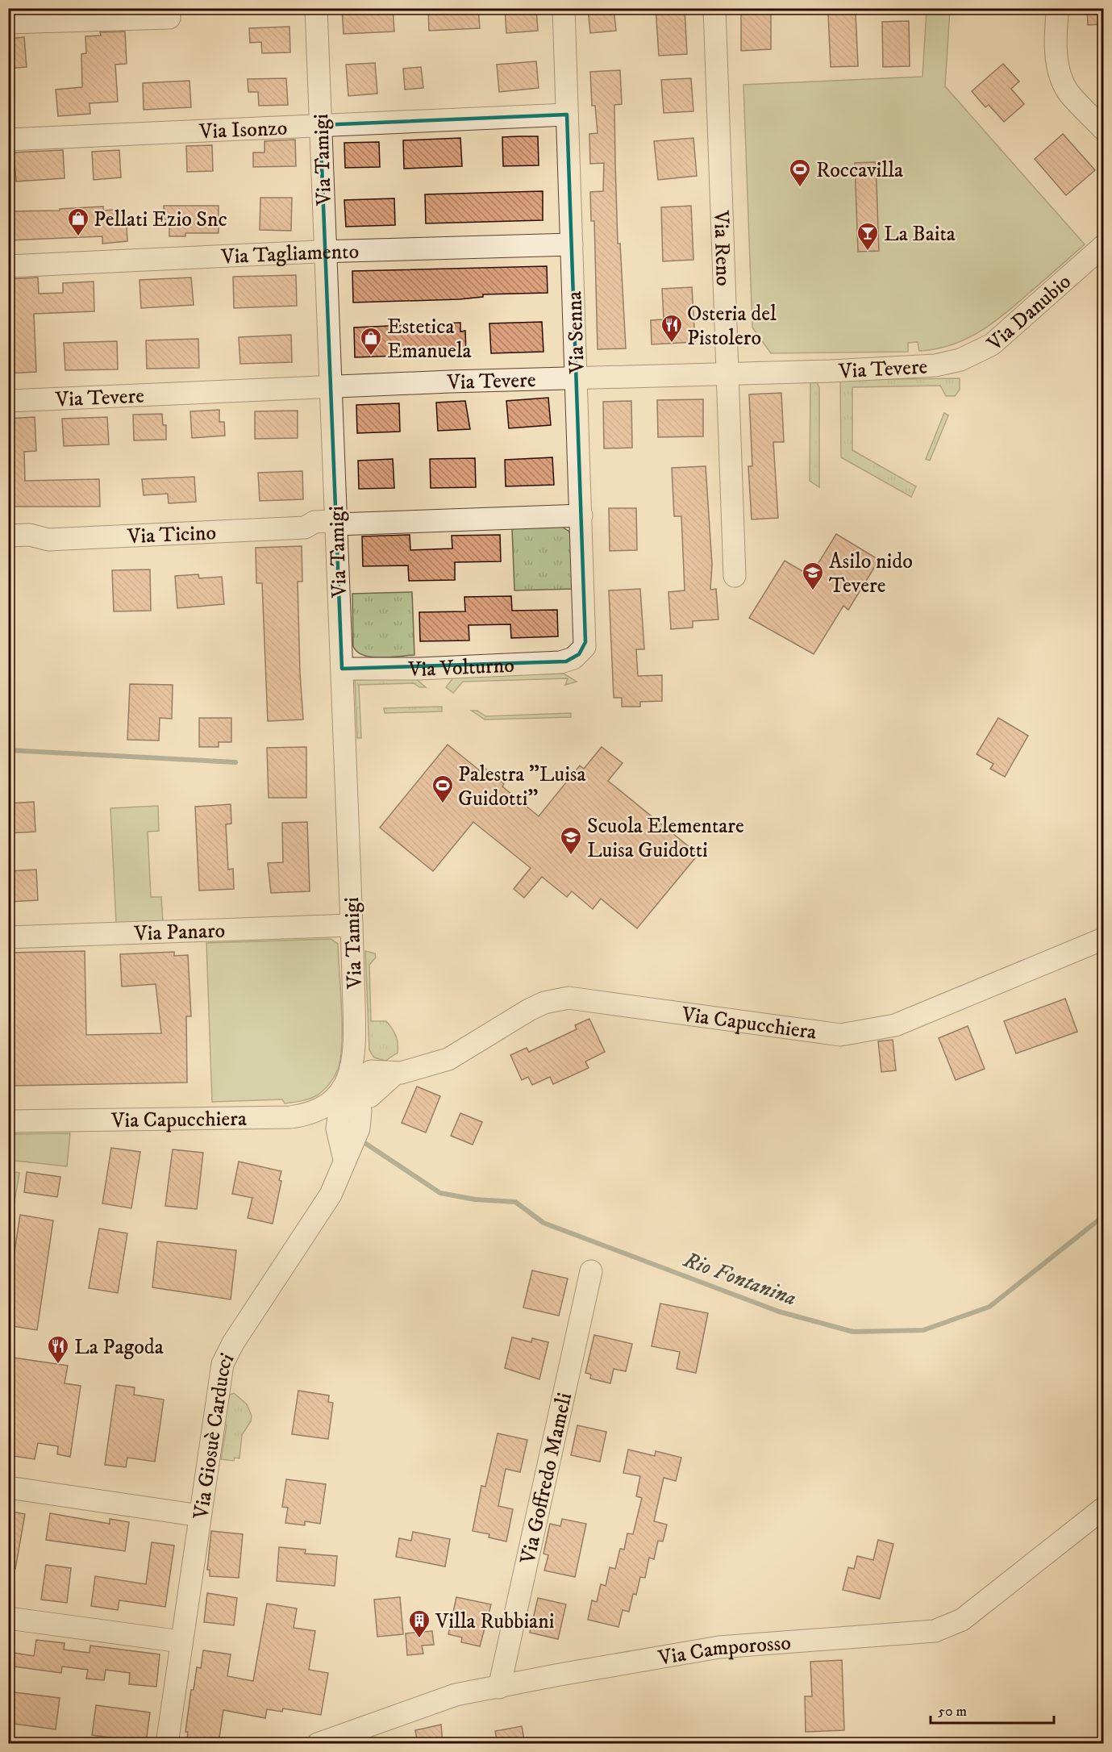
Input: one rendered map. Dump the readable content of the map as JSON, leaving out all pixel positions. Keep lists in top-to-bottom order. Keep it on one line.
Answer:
{"streets":{"street":["Via Isonzo","Via Tamigi","Via Reno","Via Tagliamento","Via Danubio","Via Senna","Via Tevere","Via Ticino","Via Volturno","Via Panaro","Via Capucchiera","Via Giosuè Carducci","Via Goffredo Mameli","Via Camporosso"]},"crossings":[["Via Isonzo","Via Tamigi"],["Via Isonzo","Via Senna"],["Via Tamigi","Via Tagliamento"],["Via Tamigi","Via Tevere"],["Via Tamigi","Via Ticino"],["Via Tamigi","Via Volturno"],["Via Tamigi","Via Panaro"],["Via Tamigi","Via Capucchiera"],["Via Tamigi","Via Giosuè Carducci"],["Via Reno","Via Tevere"],["Via Tagliamento","Via Senna"],["Via Danubio","Via Tevere"],["Via Senna","Via Tevere"],["Via Senna","Via Ticino"],["Via Senna","Via Volturno"],["Via Capucchiera","Via Giosuè Carducci"],["Via Goffredo Mameli","Via Camporosso"]],"water":["Rio Fontanina"],"places":{"sports":["Roccavilla","Palestra \"Luisa Guidotti\""],"shop":["Pellati Ezio Snc","Estetica Emanuela"],"bar":["La Baita"],"restaurant":["Osteria del Pistolero","La Pagoda"],"school or university":["Asilo nido Tevere","Scuola Elementare Luisa Guidotti"],"building":["Villa Rubbiani"]},"scale_bar":"50 m"}
